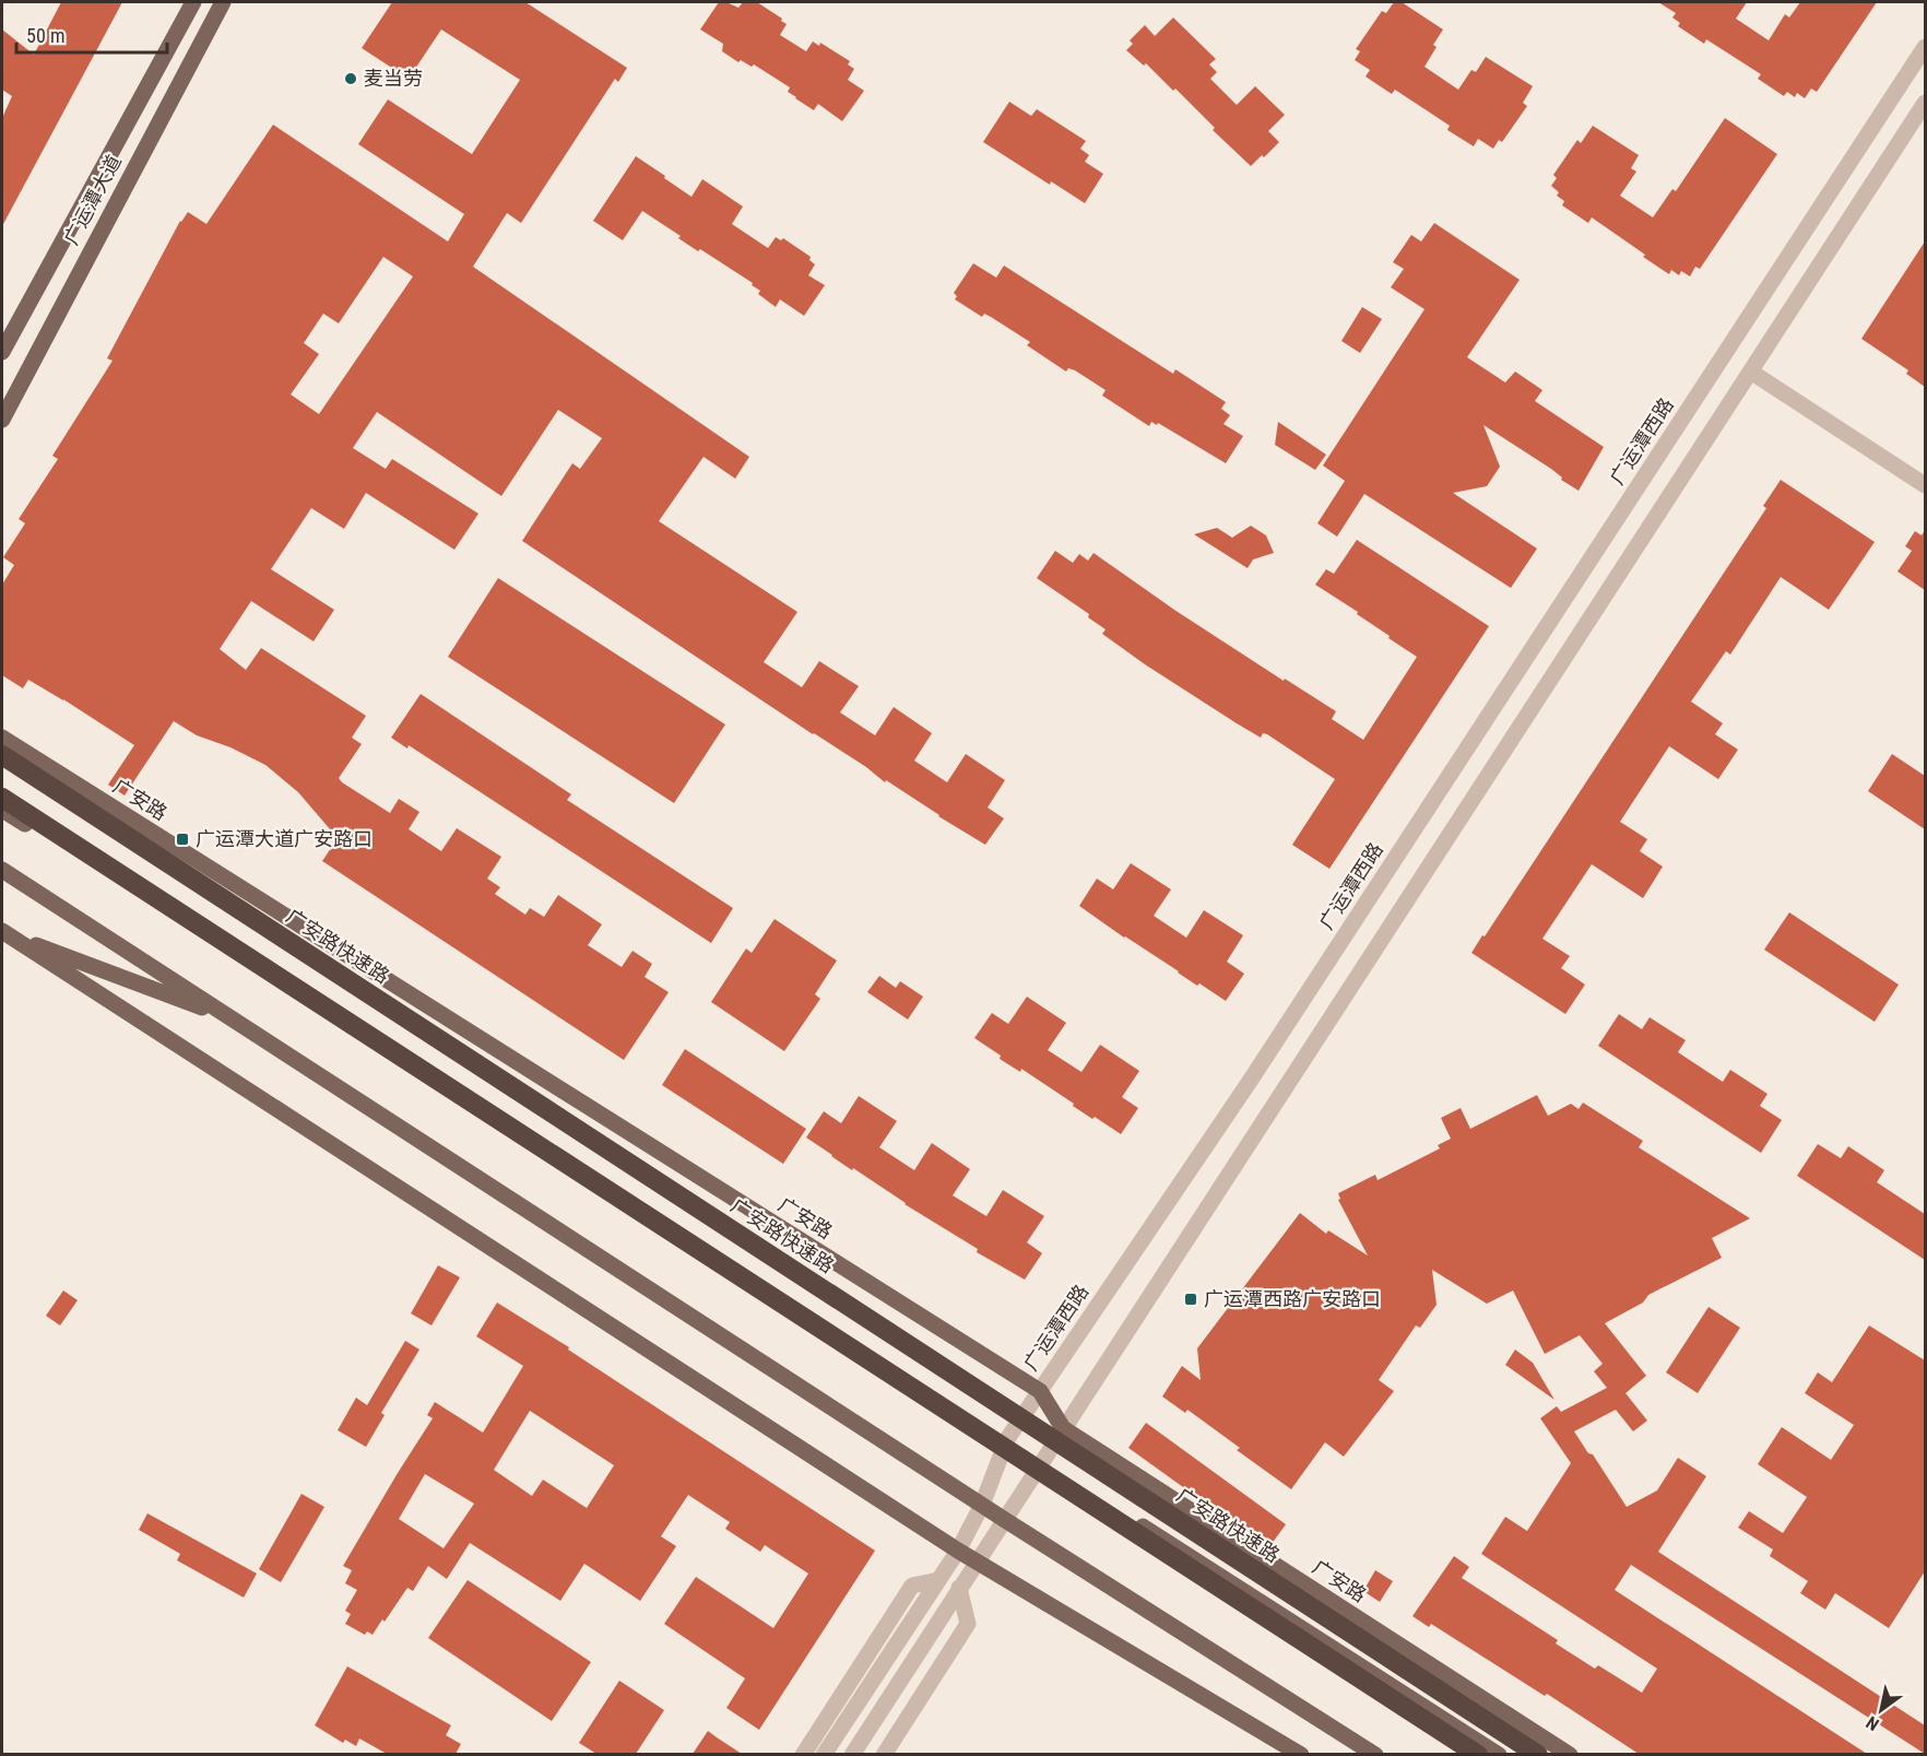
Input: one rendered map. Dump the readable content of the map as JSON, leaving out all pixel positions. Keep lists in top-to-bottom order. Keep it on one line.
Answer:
{"streets":{"highway":["广安路快速路"],"main road":["广运潭大道","广安路"],"street":["广运潭西路"]},"crossings":[["广运潭西路","广安路"]],"places":{"other":["麦当劳"],"transit":["广运潭大道广安路口","广运潭西路广安路口"]},"scale_bar":"50 m","north":"bottom left"}
